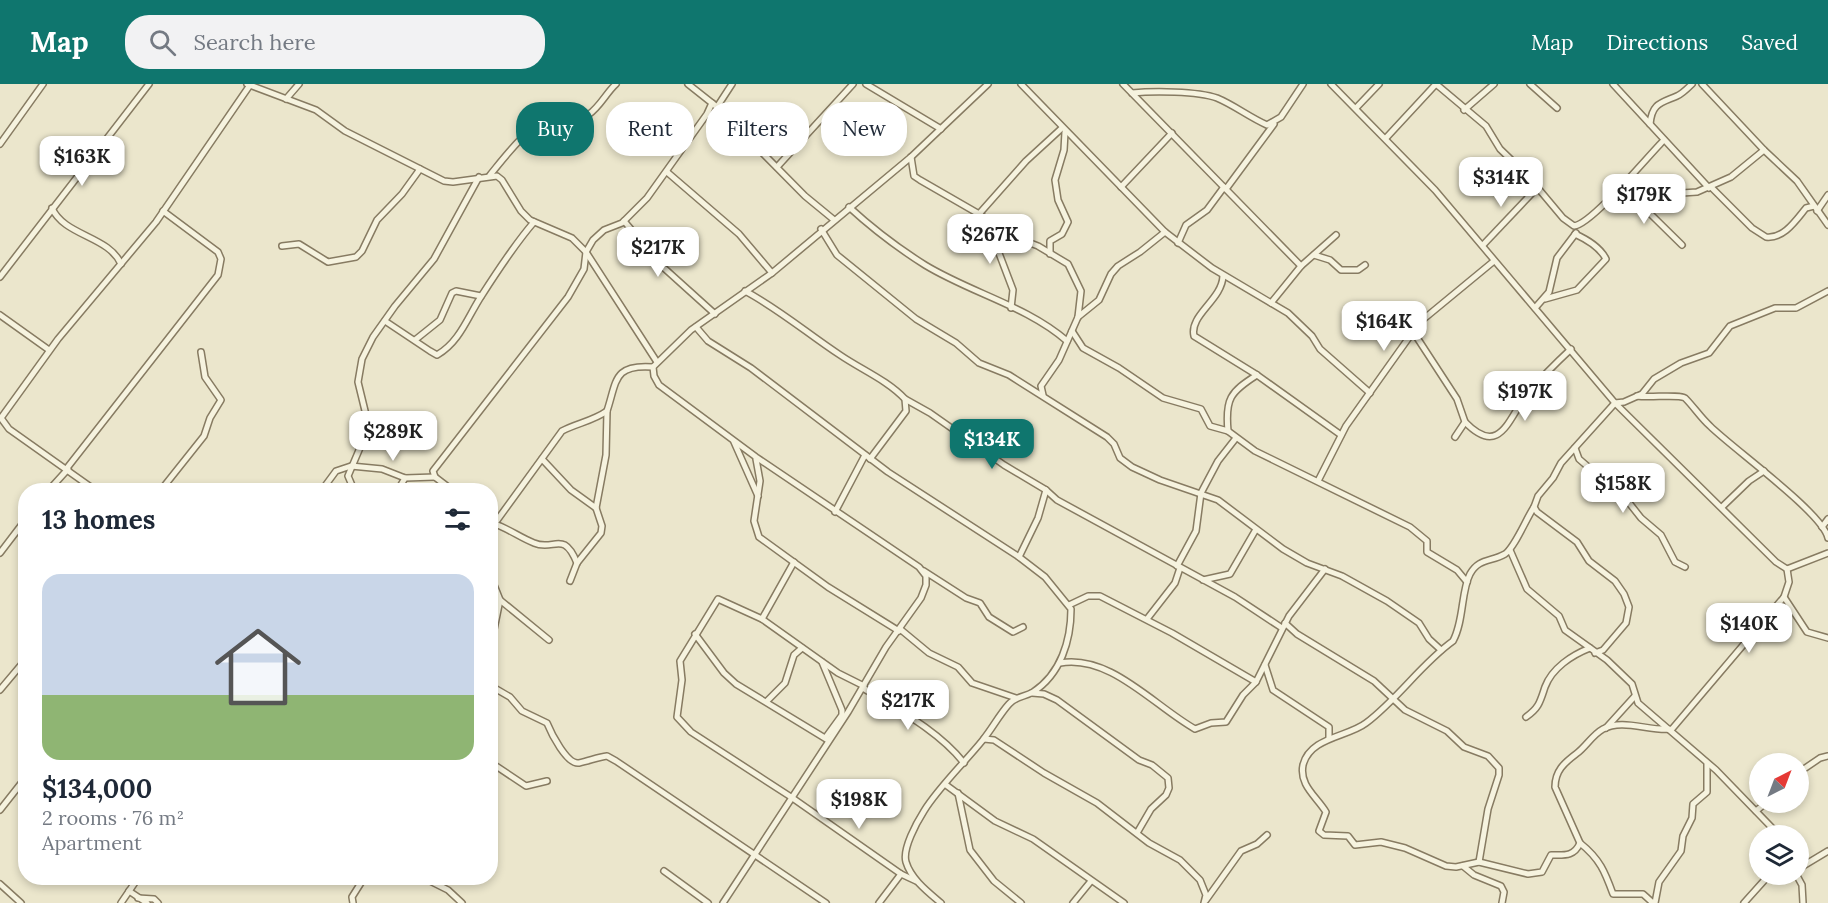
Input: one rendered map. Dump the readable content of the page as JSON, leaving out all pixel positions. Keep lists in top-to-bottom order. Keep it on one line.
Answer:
{"north":"top right","page":{"header":"Map","search":"Search here","nav":["Map","Directions","Saved"],"chip":["Buy","Rent","Filters","New"],"price":["$163K","$314K","$179K","$267K","$217K","$164K","$197K","$289K","$134K","$158K","$140K","$217K","$198K"],"heading":"13 homes","list":[{"name":"$134,000","note":"2 rooms · 76 m² · Apartment"}]}}
